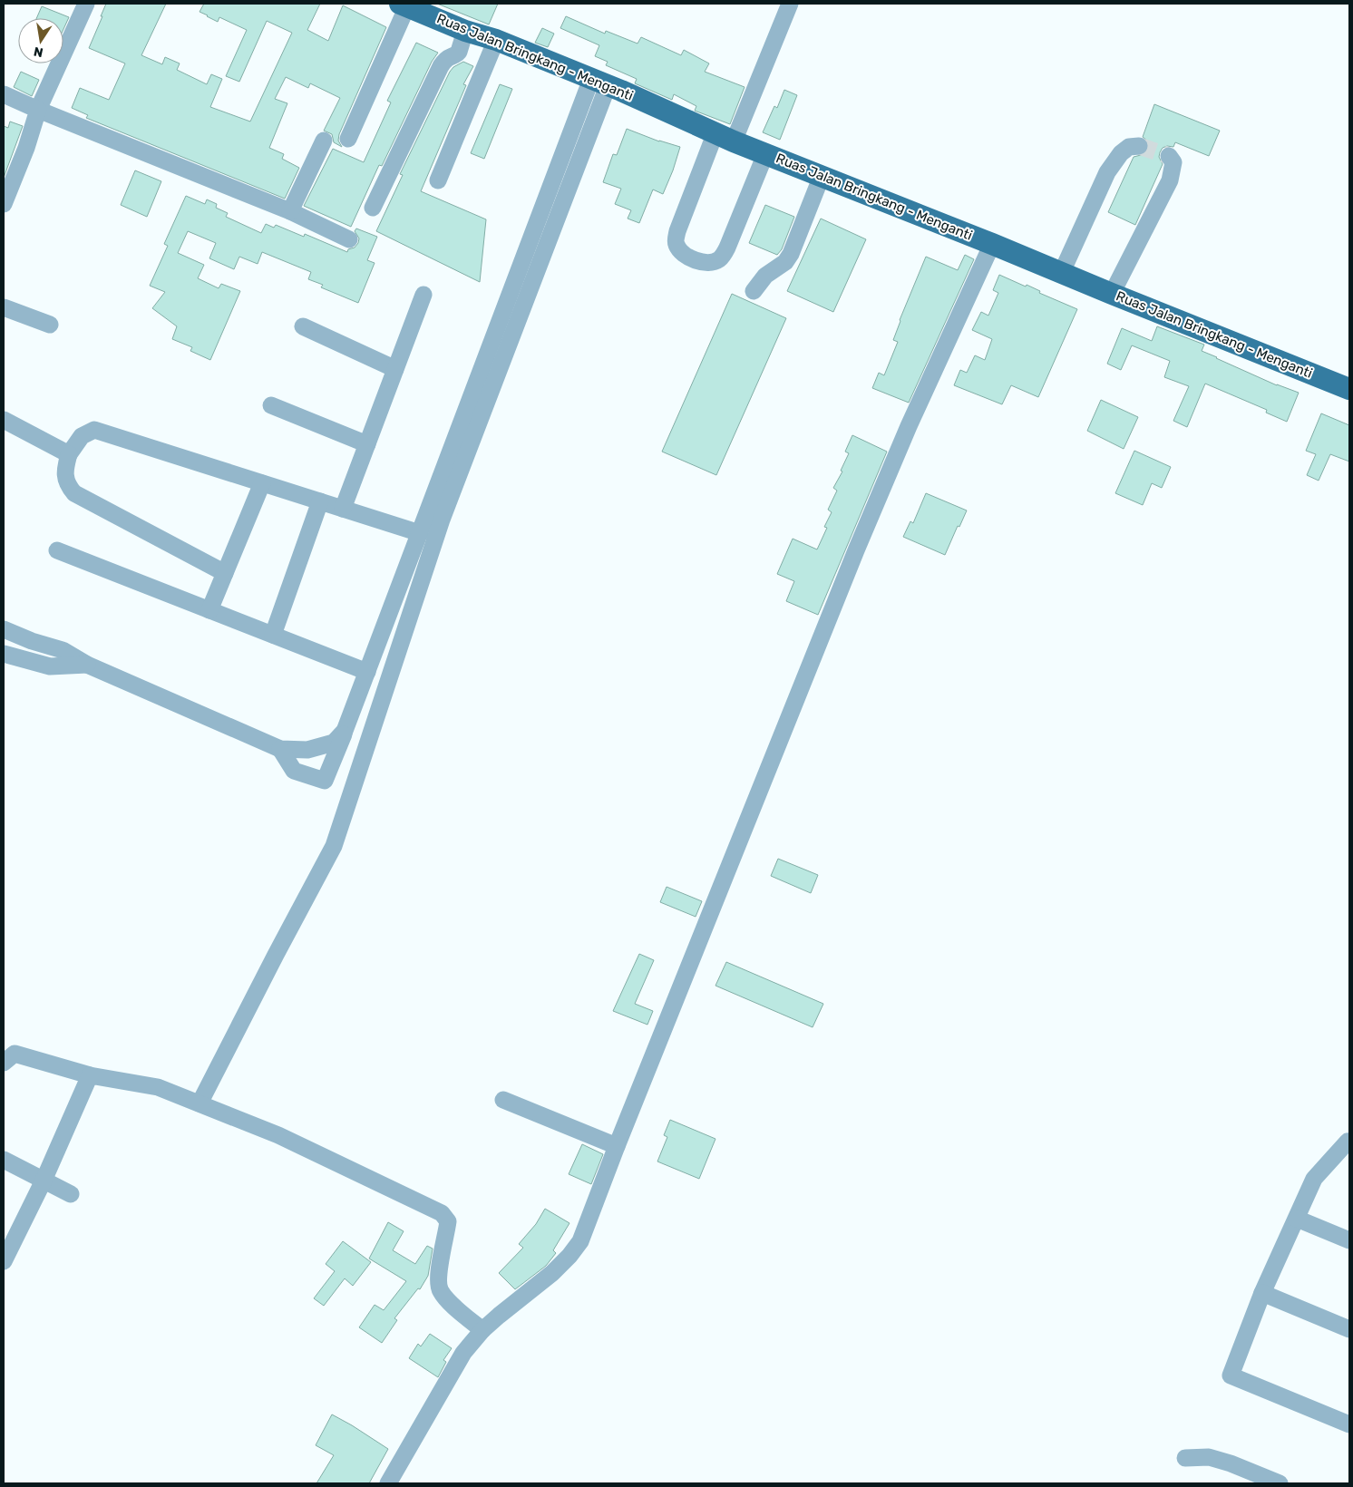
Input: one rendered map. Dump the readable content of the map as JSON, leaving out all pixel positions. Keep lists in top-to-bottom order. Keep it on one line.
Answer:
{"streets":{"main road":["Ruas Jalan Bringkang - Menganti"]},"north":"bottom"}
